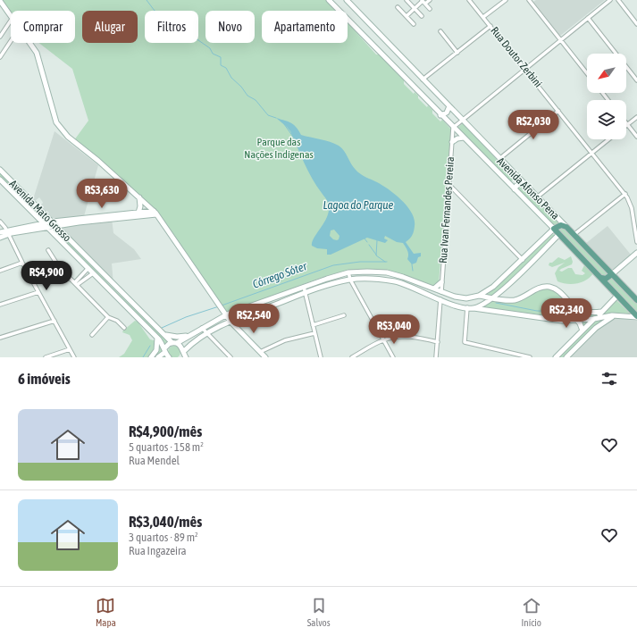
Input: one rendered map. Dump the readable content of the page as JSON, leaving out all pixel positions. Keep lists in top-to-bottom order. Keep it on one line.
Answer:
{"streets":{"main road":["Avenida Afonso Pena","Avenida Mato Grosso"],"street":["Rua Doutor Zerbini","Rua Ivan Fernandes Pereira"]},"crossings":[["Avenida Afonso Pena","Rua Ivan Fernandes Pereira"]],"water":["Lagoa do Parque","Córrego Sóter"],"parks":["Parque das Nações Indígenas"],"north":"bottom left","page":{"chip":["Comprar","Alugar","Filtros","Novo","Apartamento"],"price":["R$2,030","R$3,630","R$4,900","R$2,340","R$2,540","R$3,040"],"heading":"6 imóveis","list":[{"name":"R$4,900/mês","note":"5 quartos · 158 m² · Rua Mendel"},{"name":"R$3,040/mês","note":"3 quartos · 89 m² · Rua Ingazeira"}],"tabs":["Mapa","Salvos","Início"]}}
